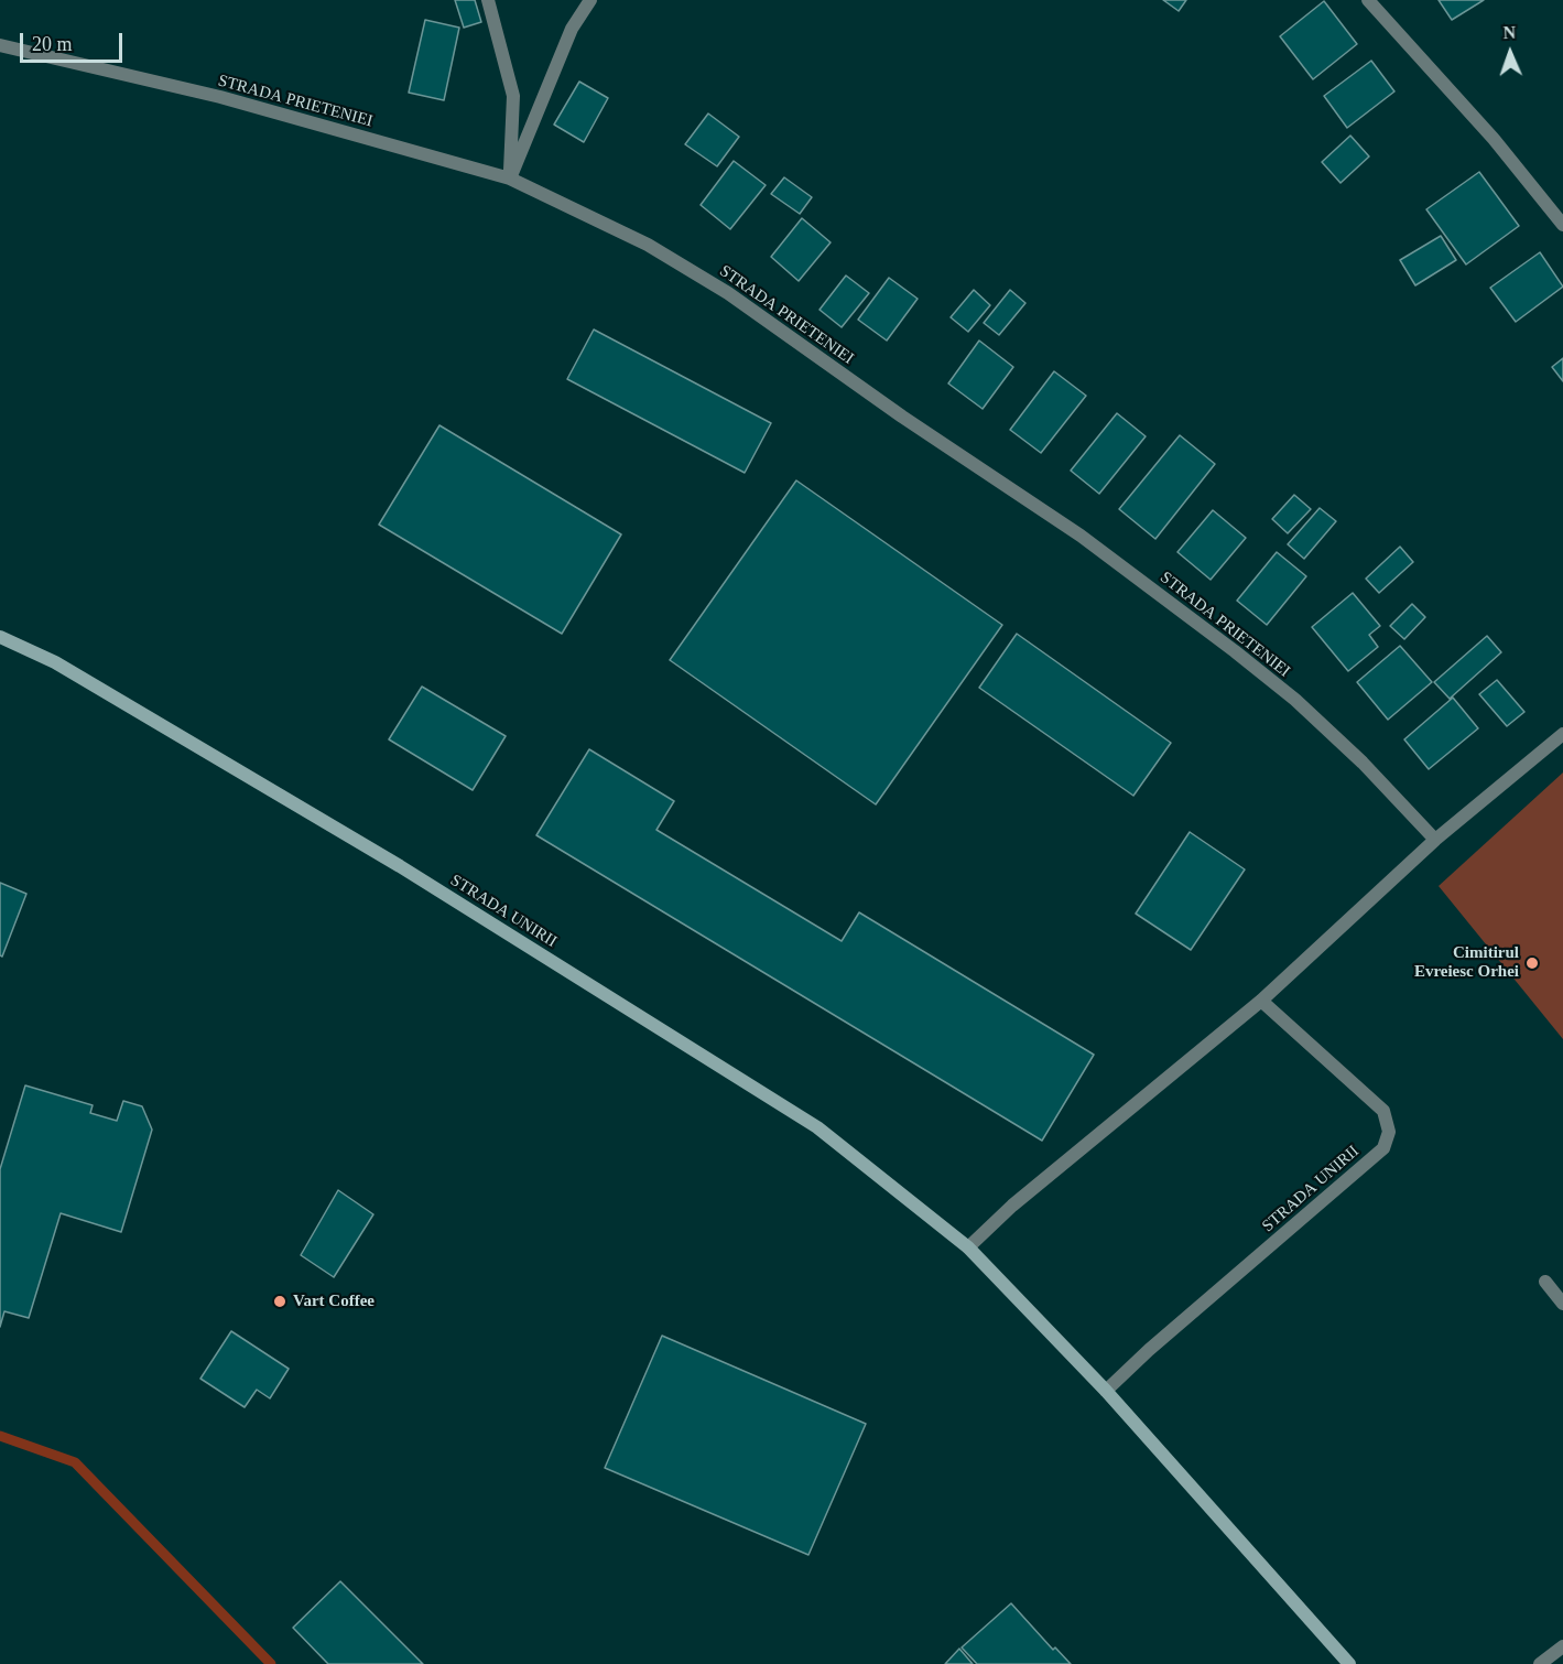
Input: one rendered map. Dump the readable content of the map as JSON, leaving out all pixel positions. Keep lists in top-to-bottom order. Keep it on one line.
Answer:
{"streets":{"street":["STRADA PRIETENIEI","STRADA UNIRII"]},"places":["Cimitirul Evreiesc Orhei","Vart Coffee"],"scale_bar":"20 m","north":"top"}
